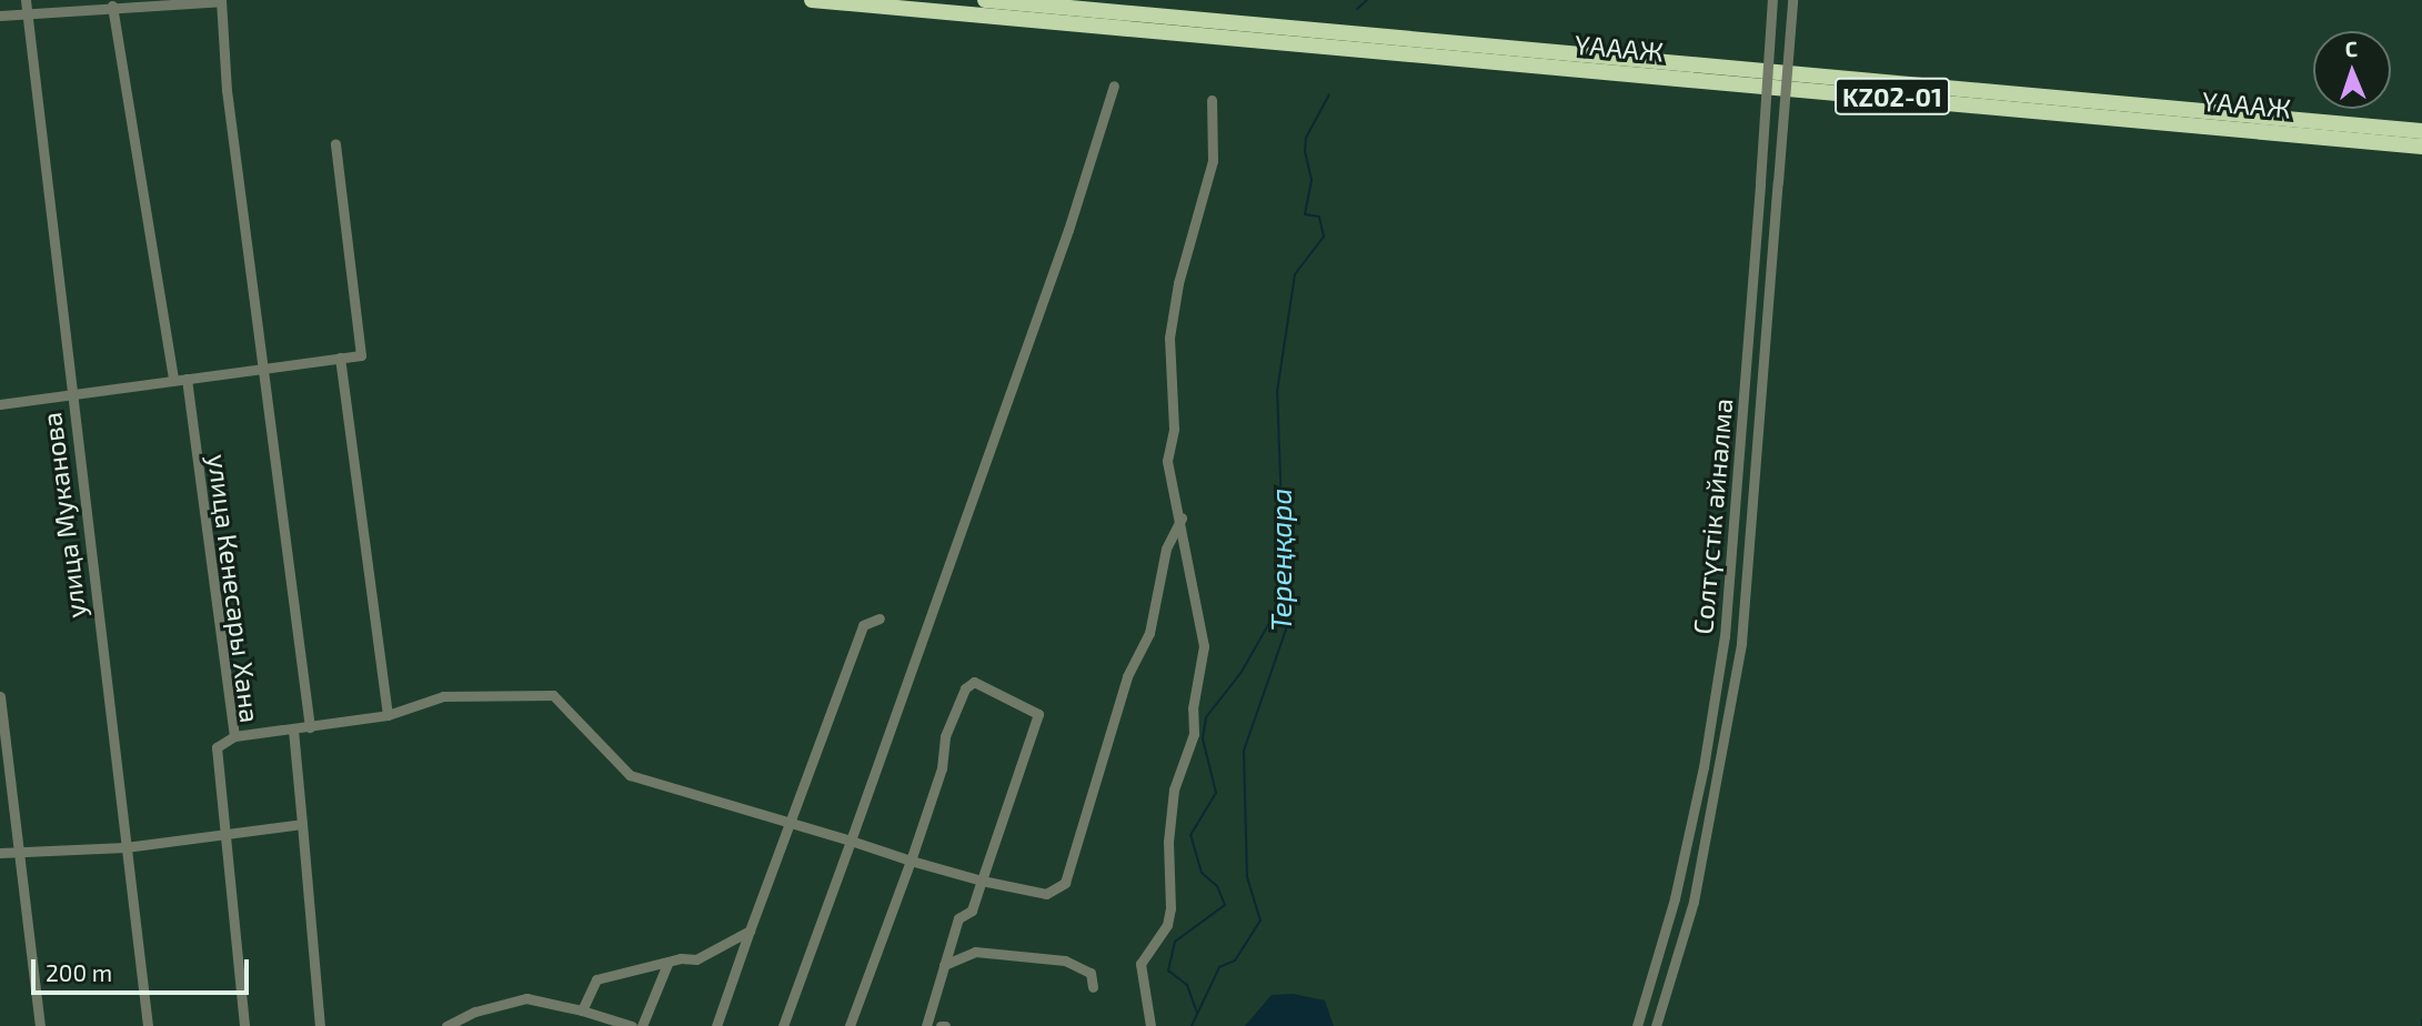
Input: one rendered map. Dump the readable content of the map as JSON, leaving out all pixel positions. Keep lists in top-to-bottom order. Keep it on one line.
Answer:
{"streets":{"highway":["ҮАААЖ","KZ02-01"],"street":["улица Муканова","Солтүстік айналма","улица Кенесары Хана"]},"water":["Тереңқара"],"scale_bar":"200 m","north":"top"}
